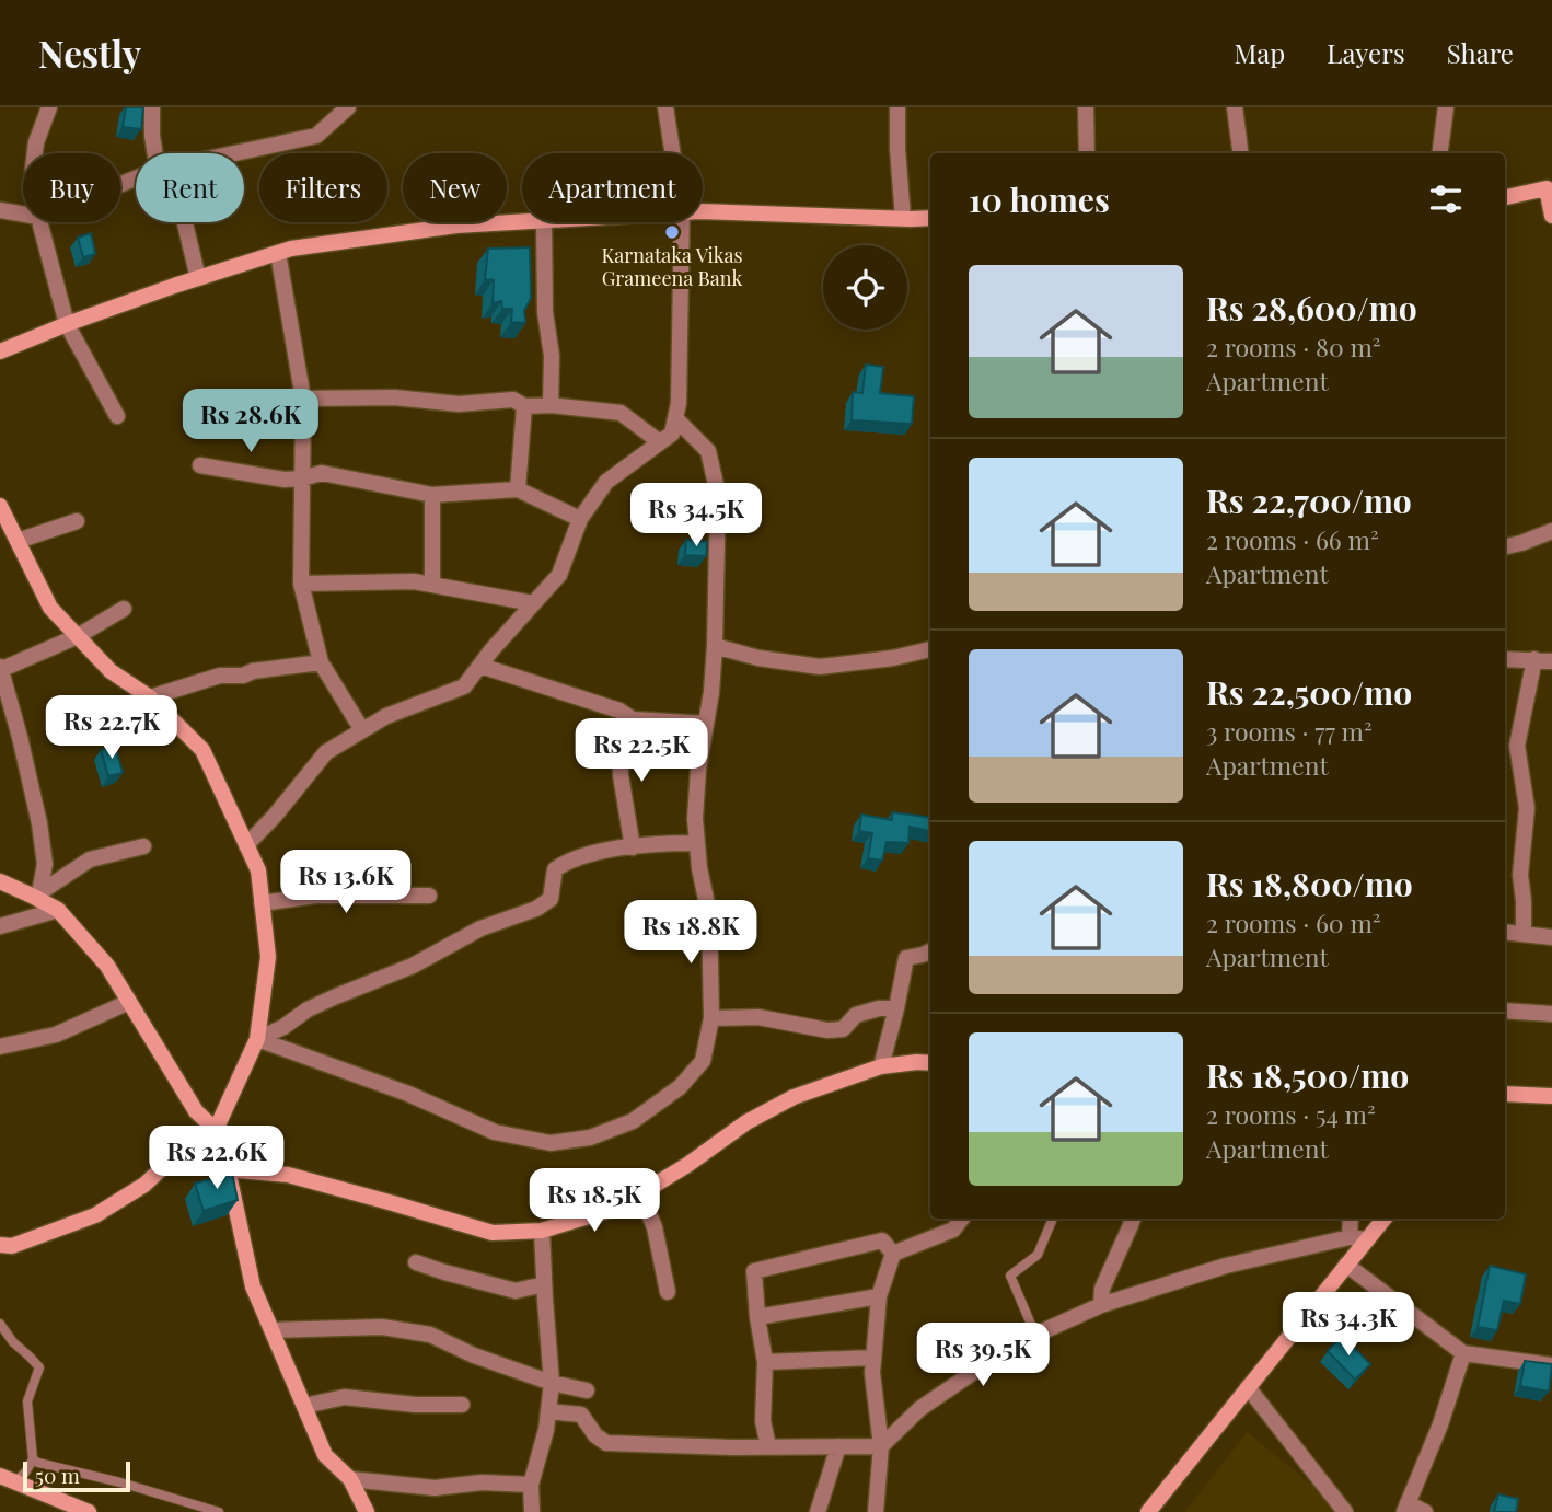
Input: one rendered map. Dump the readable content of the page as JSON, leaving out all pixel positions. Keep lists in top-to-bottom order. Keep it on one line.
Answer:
{"places":["Karnataka Vikas Grameena Bank"],"scale_bar":"50 m","page":{"header":"Nestly","nav":["Map","Layers","Share"],"chip":["Buy","Rent","Filters","New","Apartment"],"heading":"10 homes","list":[{"name":"Rs 28,600/mo","note":"2 rooms · 80 m² · Apartment"},{"name":"Rs 22,700/mo","note":"2 rooms · 66 m² · Apartment"},{"name":"Rs 22,500/mo","note":"3 rooms · 77 m² · Apartment"},{"name":"Rs 18,800/mo","note":"2 rooms · 60 m² · Apartment"},{"name":"Rs 18,500/mo","note":"2 rooms · 54 m² · Apartment"}],"price":["Rs 28.6K","Rs 34.5K","Rs 22.7K","Rs 22.5K","Rs 13.6K","Rs 18.8K","Rs 22.6K","Rs 18.5K","Rs 34.3K","Rs 39.5K"],"scale":"50 m"}}
